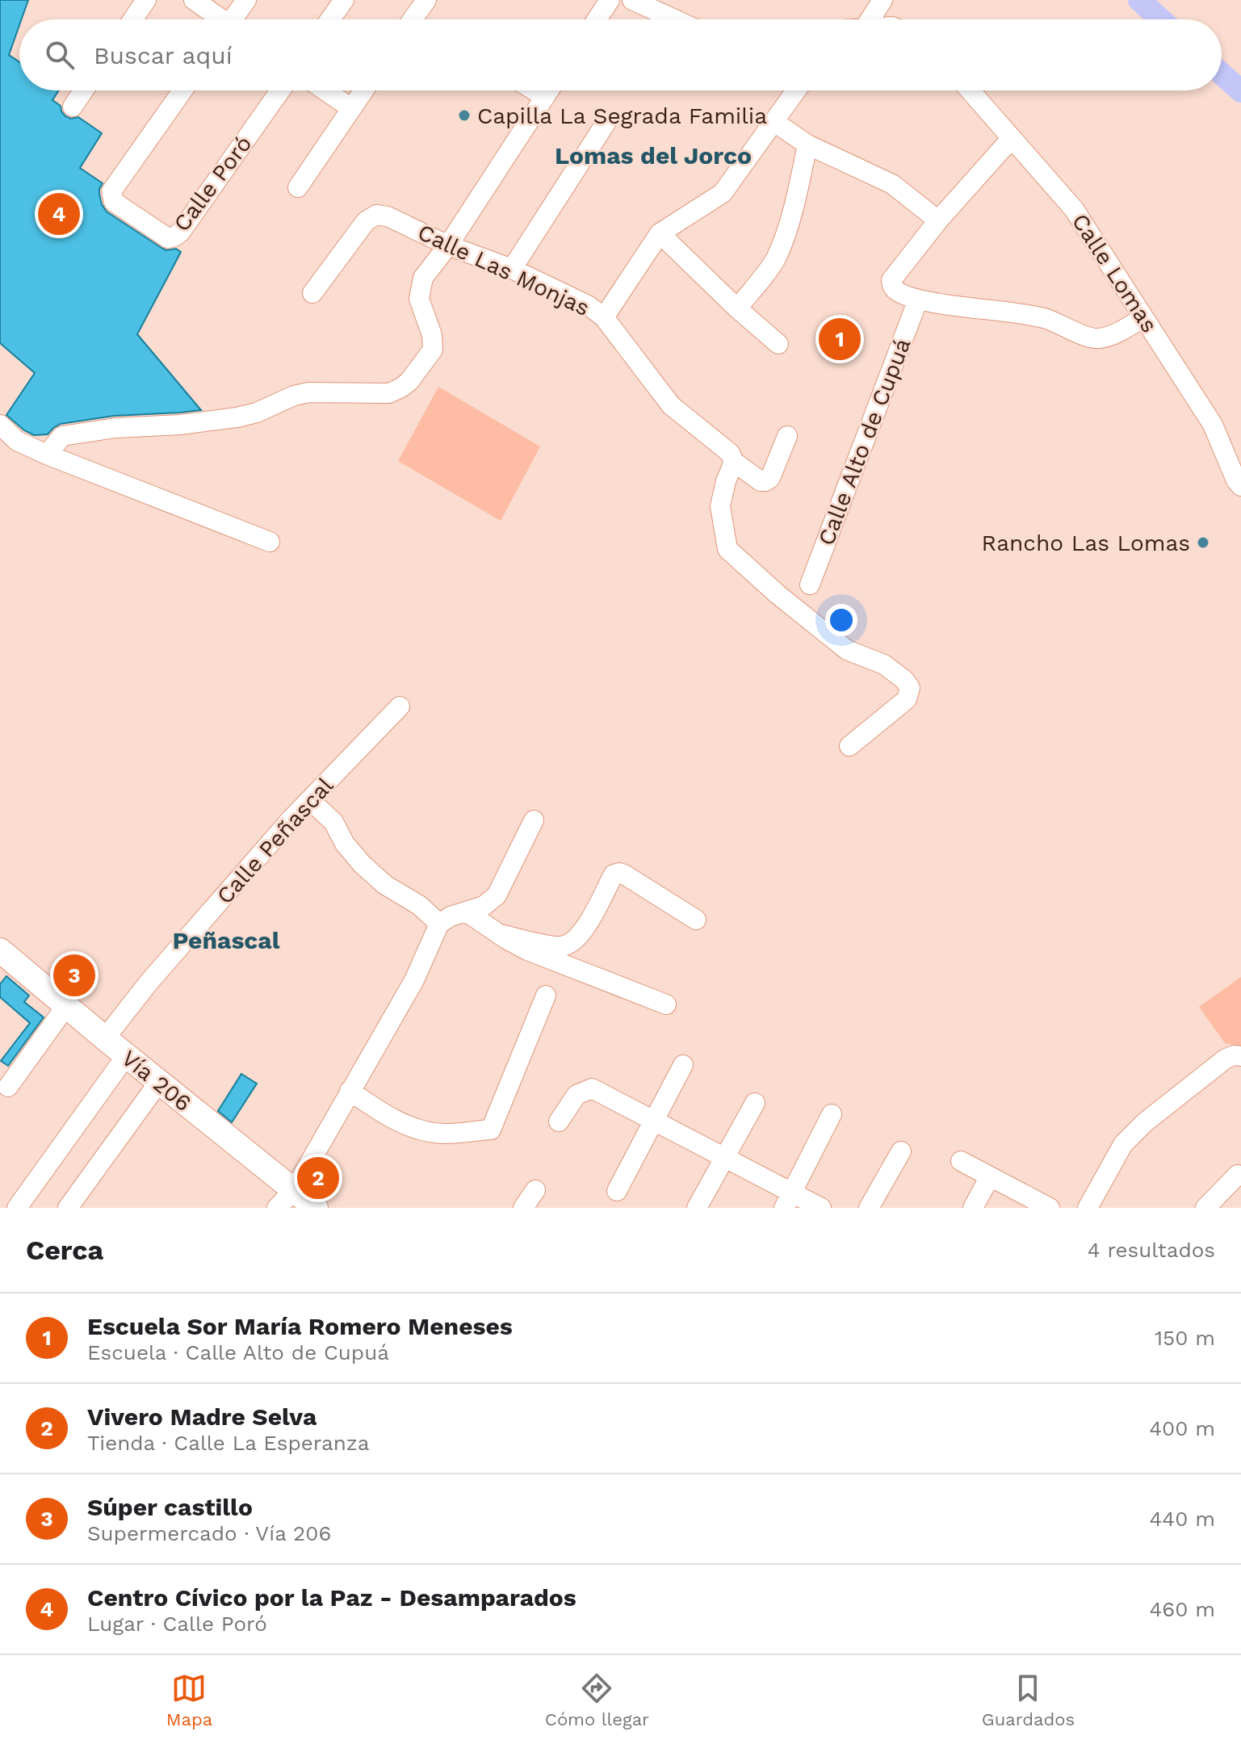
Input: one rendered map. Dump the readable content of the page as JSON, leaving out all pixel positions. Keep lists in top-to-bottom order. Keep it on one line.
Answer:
{"streets":{"main road":["Vía 206"],"street":["Calle Poró","Calle Las Monjas","Calle Lomas","Calle Alto de Cupuá","Calle Peñascal"]},"crossings":[["Calle Peñascal","Vía 206"]],"districts":["Lomas del Jorco","Peñascal"],"places":["Capilla La Segrada Familia","Rancho Las Lomas"],"page":{"search":"Buscar aquí","pins":["4","1","3","2"],"heading":["Cerca","4 resultados"],"list":[{"mark":"1","name":"Escuela Sor María Romero Meneses","note":"Escuela · Calle Alto de Cupuá","value":"150 m"},{"mark":"2","name":"Vivero Madre Selva","note":"Tienda · Calle La Esperanza","value":"400 m"},{"mark":"3","name":"Súper castillo","note":"Supermercado · Vía 206","value":"440 m"},{"mark":"4","name":"Centro Cívico por la Paz - Desamparados","note":"Lugar · Calle Poró","value":"460 m"}],"nav":["Mapa","Cómo llegar","Guardados"]}}
